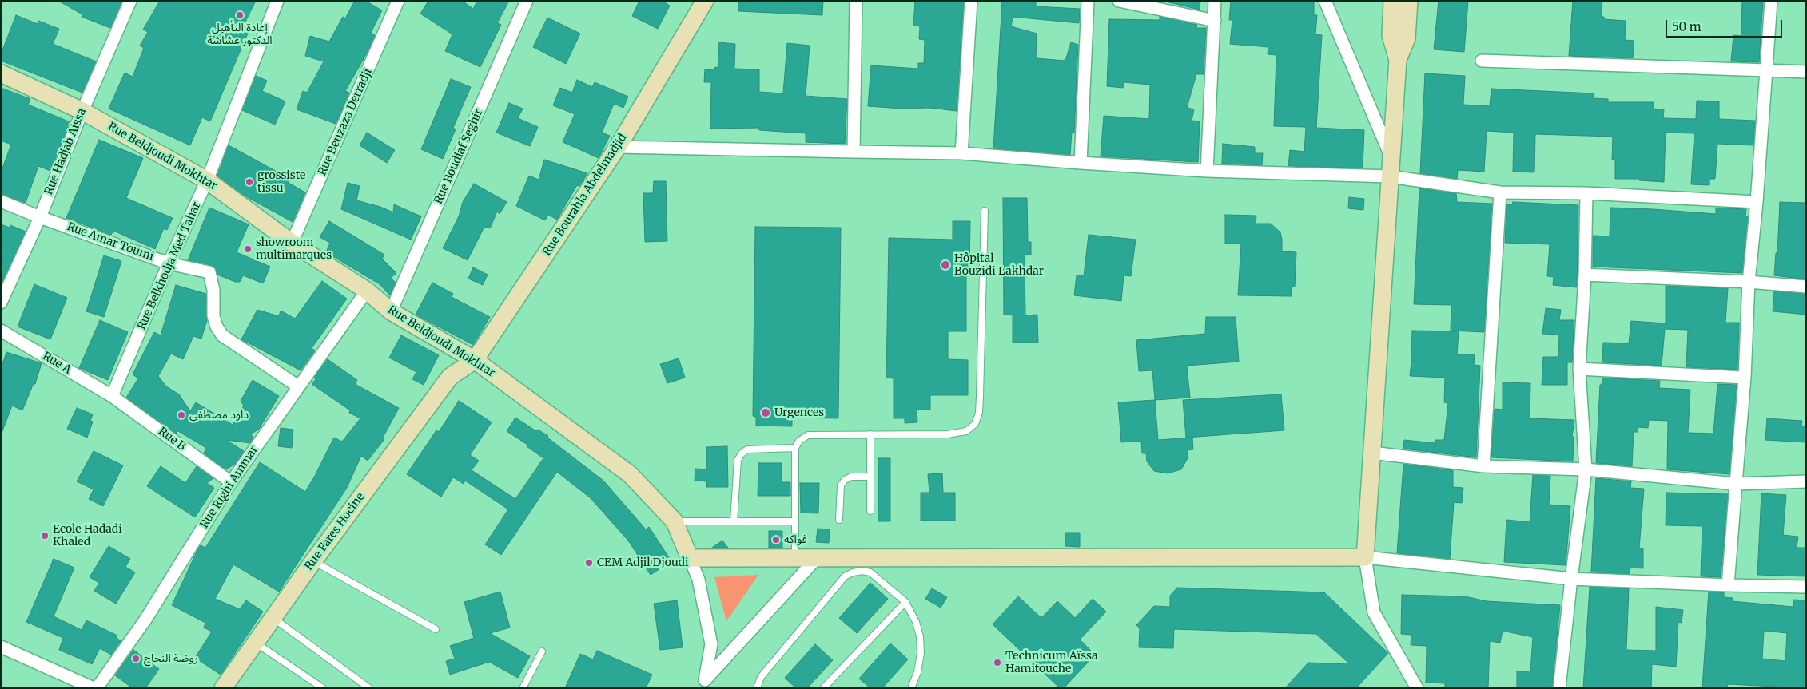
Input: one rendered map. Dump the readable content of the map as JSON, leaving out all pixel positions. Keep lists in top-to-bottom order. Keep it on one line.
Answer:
{"streets":{"street":["Rue Benzaza Derradji","Rue Hadjab Aissa","Rue Beldjoudi Mokhtar","Rue Boudiaf Seghir","Rue Bourahla Abdelmadjid","Rue Amar Toumi","Rue Belkhodja Med Tahar","Rue A","Rue B","Rue Righi Ammar","Rue Fares Hocine"]},"crossings":[["Rue Benzaza Derradji","Rue Beldjoudi Mokhtar"],["Rue Hadjab Aissa","Rue Beldjoudi Mokhtar"],["Rue Hadjab Aissa","Rue Amar Toumi"],["Rue Beldjoudi Mokhtar","Rue Boudiaf Seghir"],["Rue Beldjoudi Mokhtar","Rue Bourahla Abdelmadjid"],["Rue Beldjoudi Mokhtar","Rue Belkhodja Med Tahar"],["Rue Beldjoudi Mokhtar","Rue Righi Ammar"],["Rue Bourahla Abdelmadjid","Rue Fares Hocine"],["Rue Amar Toumi","Rue Belkhodja Med Tahar"],["Rue Amar Toumi","Rue Righi Ammar"],["Rue Belkhodja Med Tahar","Rue A"],["Rue Belkhodja Med Tahar","Rue B"],["Rue A","Rue B"],["Rue B","Rue Righi Ammar"]],"places":["إعادة التأهيل الدكتور عشاشة","grossiste tissu","showroom multimarques","Hôpital Bouzidi Lakhdar","Urgences","داود مصطفى","Ecole Hadadi Khaled","فواكه","CEM Adjil Djoudi","روضة النجاح","Technicum Aïssa Hamitouche"],"scale_bar":"50 m"}
